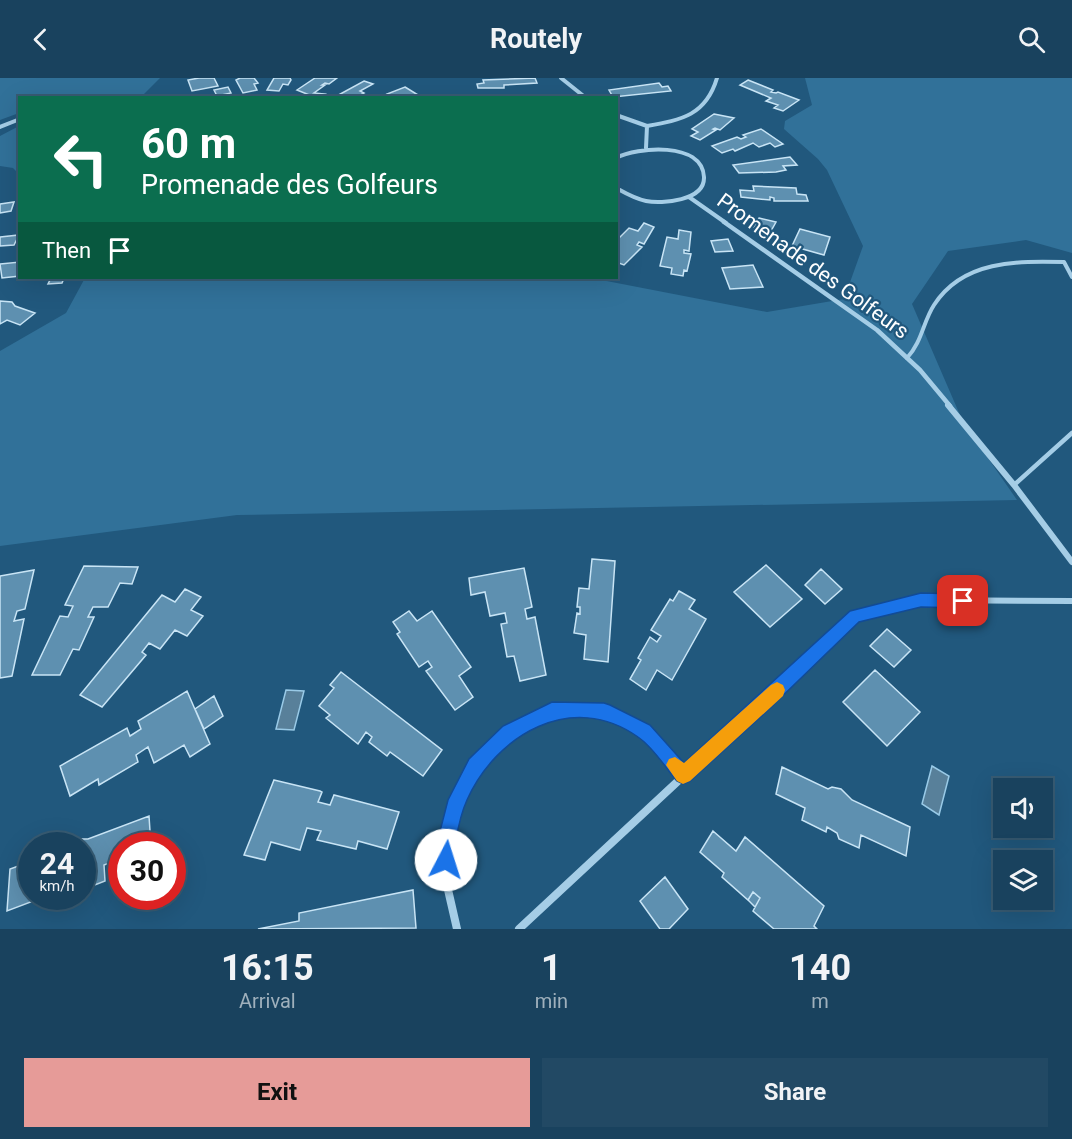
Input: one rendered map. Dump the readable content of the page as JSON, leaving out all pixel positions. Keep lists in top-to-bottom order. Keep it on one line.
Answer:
{"streets":{"street":["Promenade des Golfeurs"]},"page":{"header":"Routely","turn":["60 m","Promenade des Golfeurs"],"then":"Then","speed":"24 km/h","limit":"30","eta":["16:15","Arrival","1","min","140","m"],"buttons":["Exit","Share"]}}
